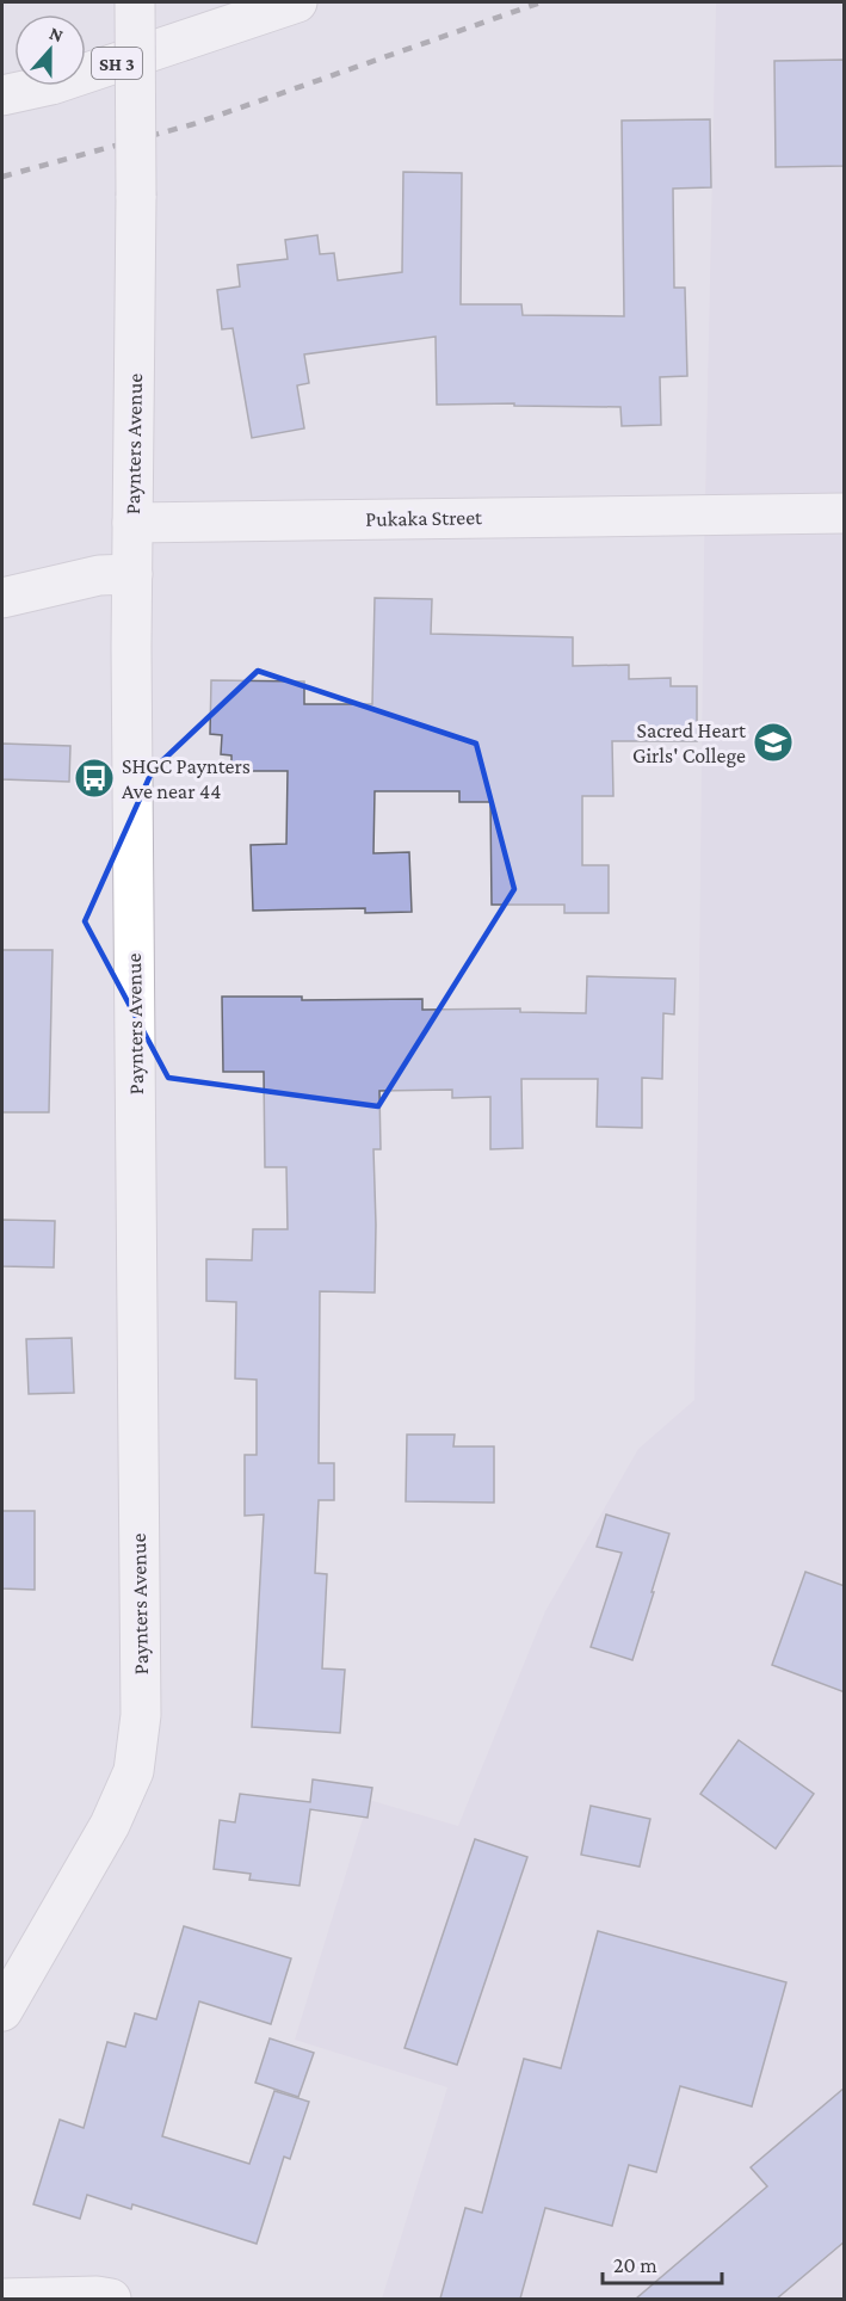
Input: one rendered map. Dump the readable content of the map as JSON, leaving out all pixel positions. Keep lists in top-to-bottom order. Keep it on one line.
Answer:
{"streets":{"main road":["SH 3","Paynters Avenue","Pukaka Street"]},"crossings":[["Paynters Avenue","Pukaka Street"]],"places":{"school or university":["Sacred Heart Girls' College"],"bus stop":["SHGC Paynters Ave near 44"]},"scale_bar":"20 m","north":"top"}
